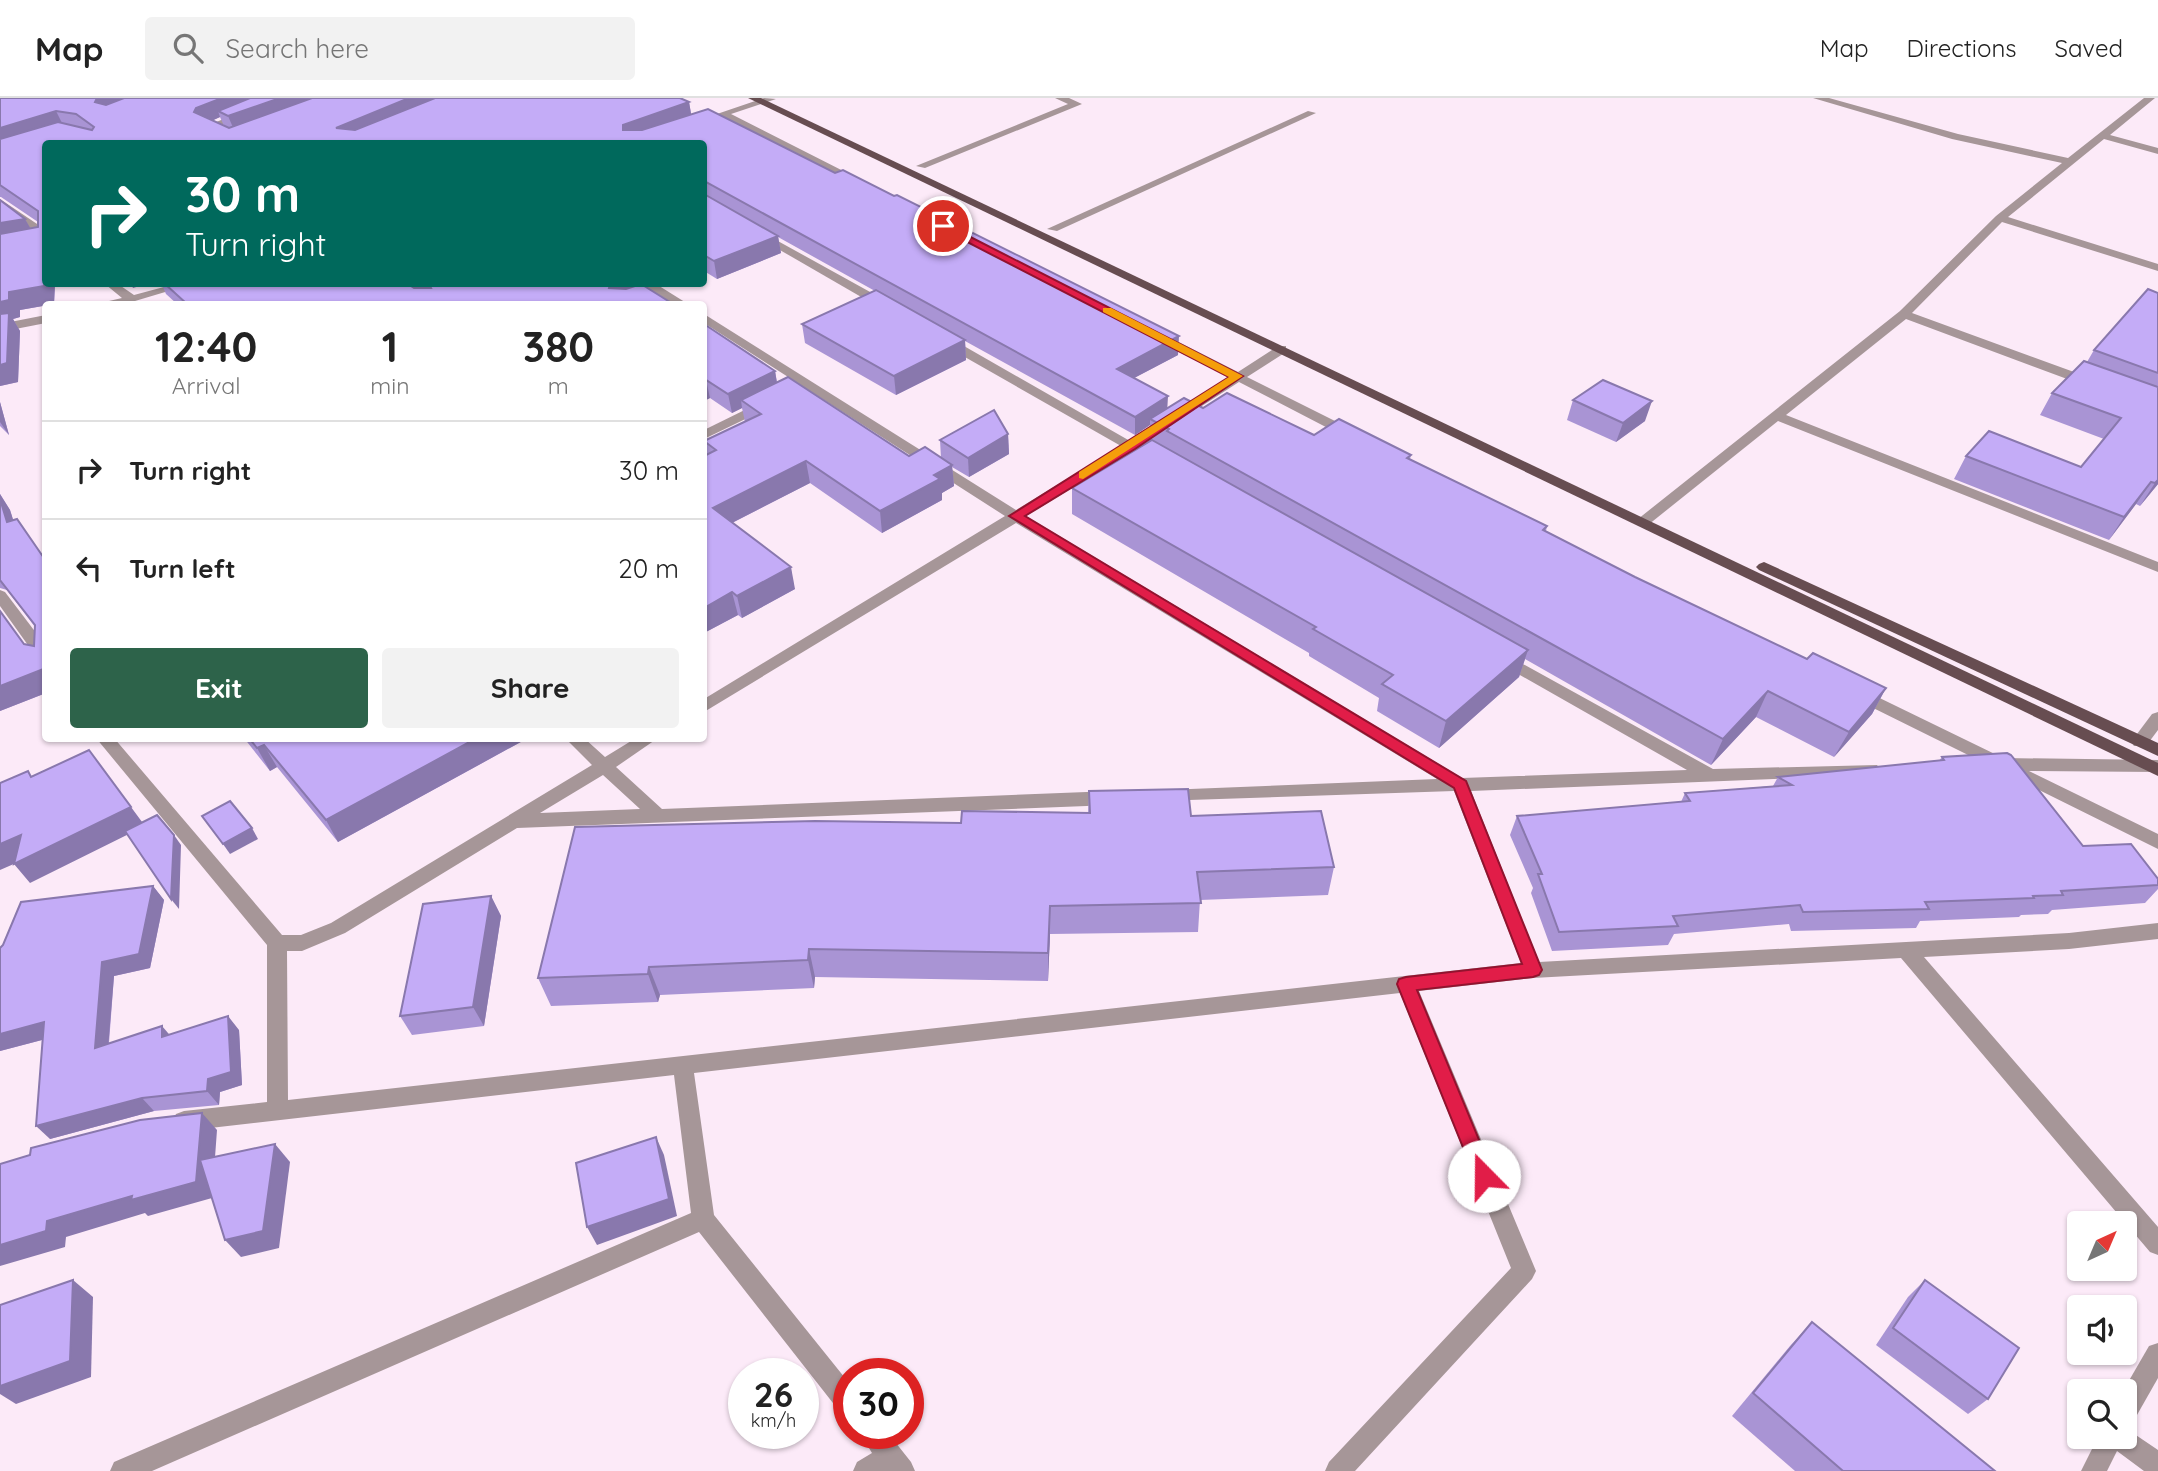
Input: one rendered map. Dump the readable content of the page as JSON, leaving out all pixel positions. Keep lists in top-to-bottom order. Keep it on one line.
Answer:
{"north":"top right","page":{"header":"Map","search":"Search here","nav":["Map","Directions","Saved"],"turn":["30 m","Turn right"],"eta":["12:40","Arrival","1","min","380","m"],"list":[{"name":"Turn right","value":"30 m"},{"name":"Turn left","value":"20 m"}],"buttons":["Exit","Share"],"speed":"26 km/h","limit":"30"}}
